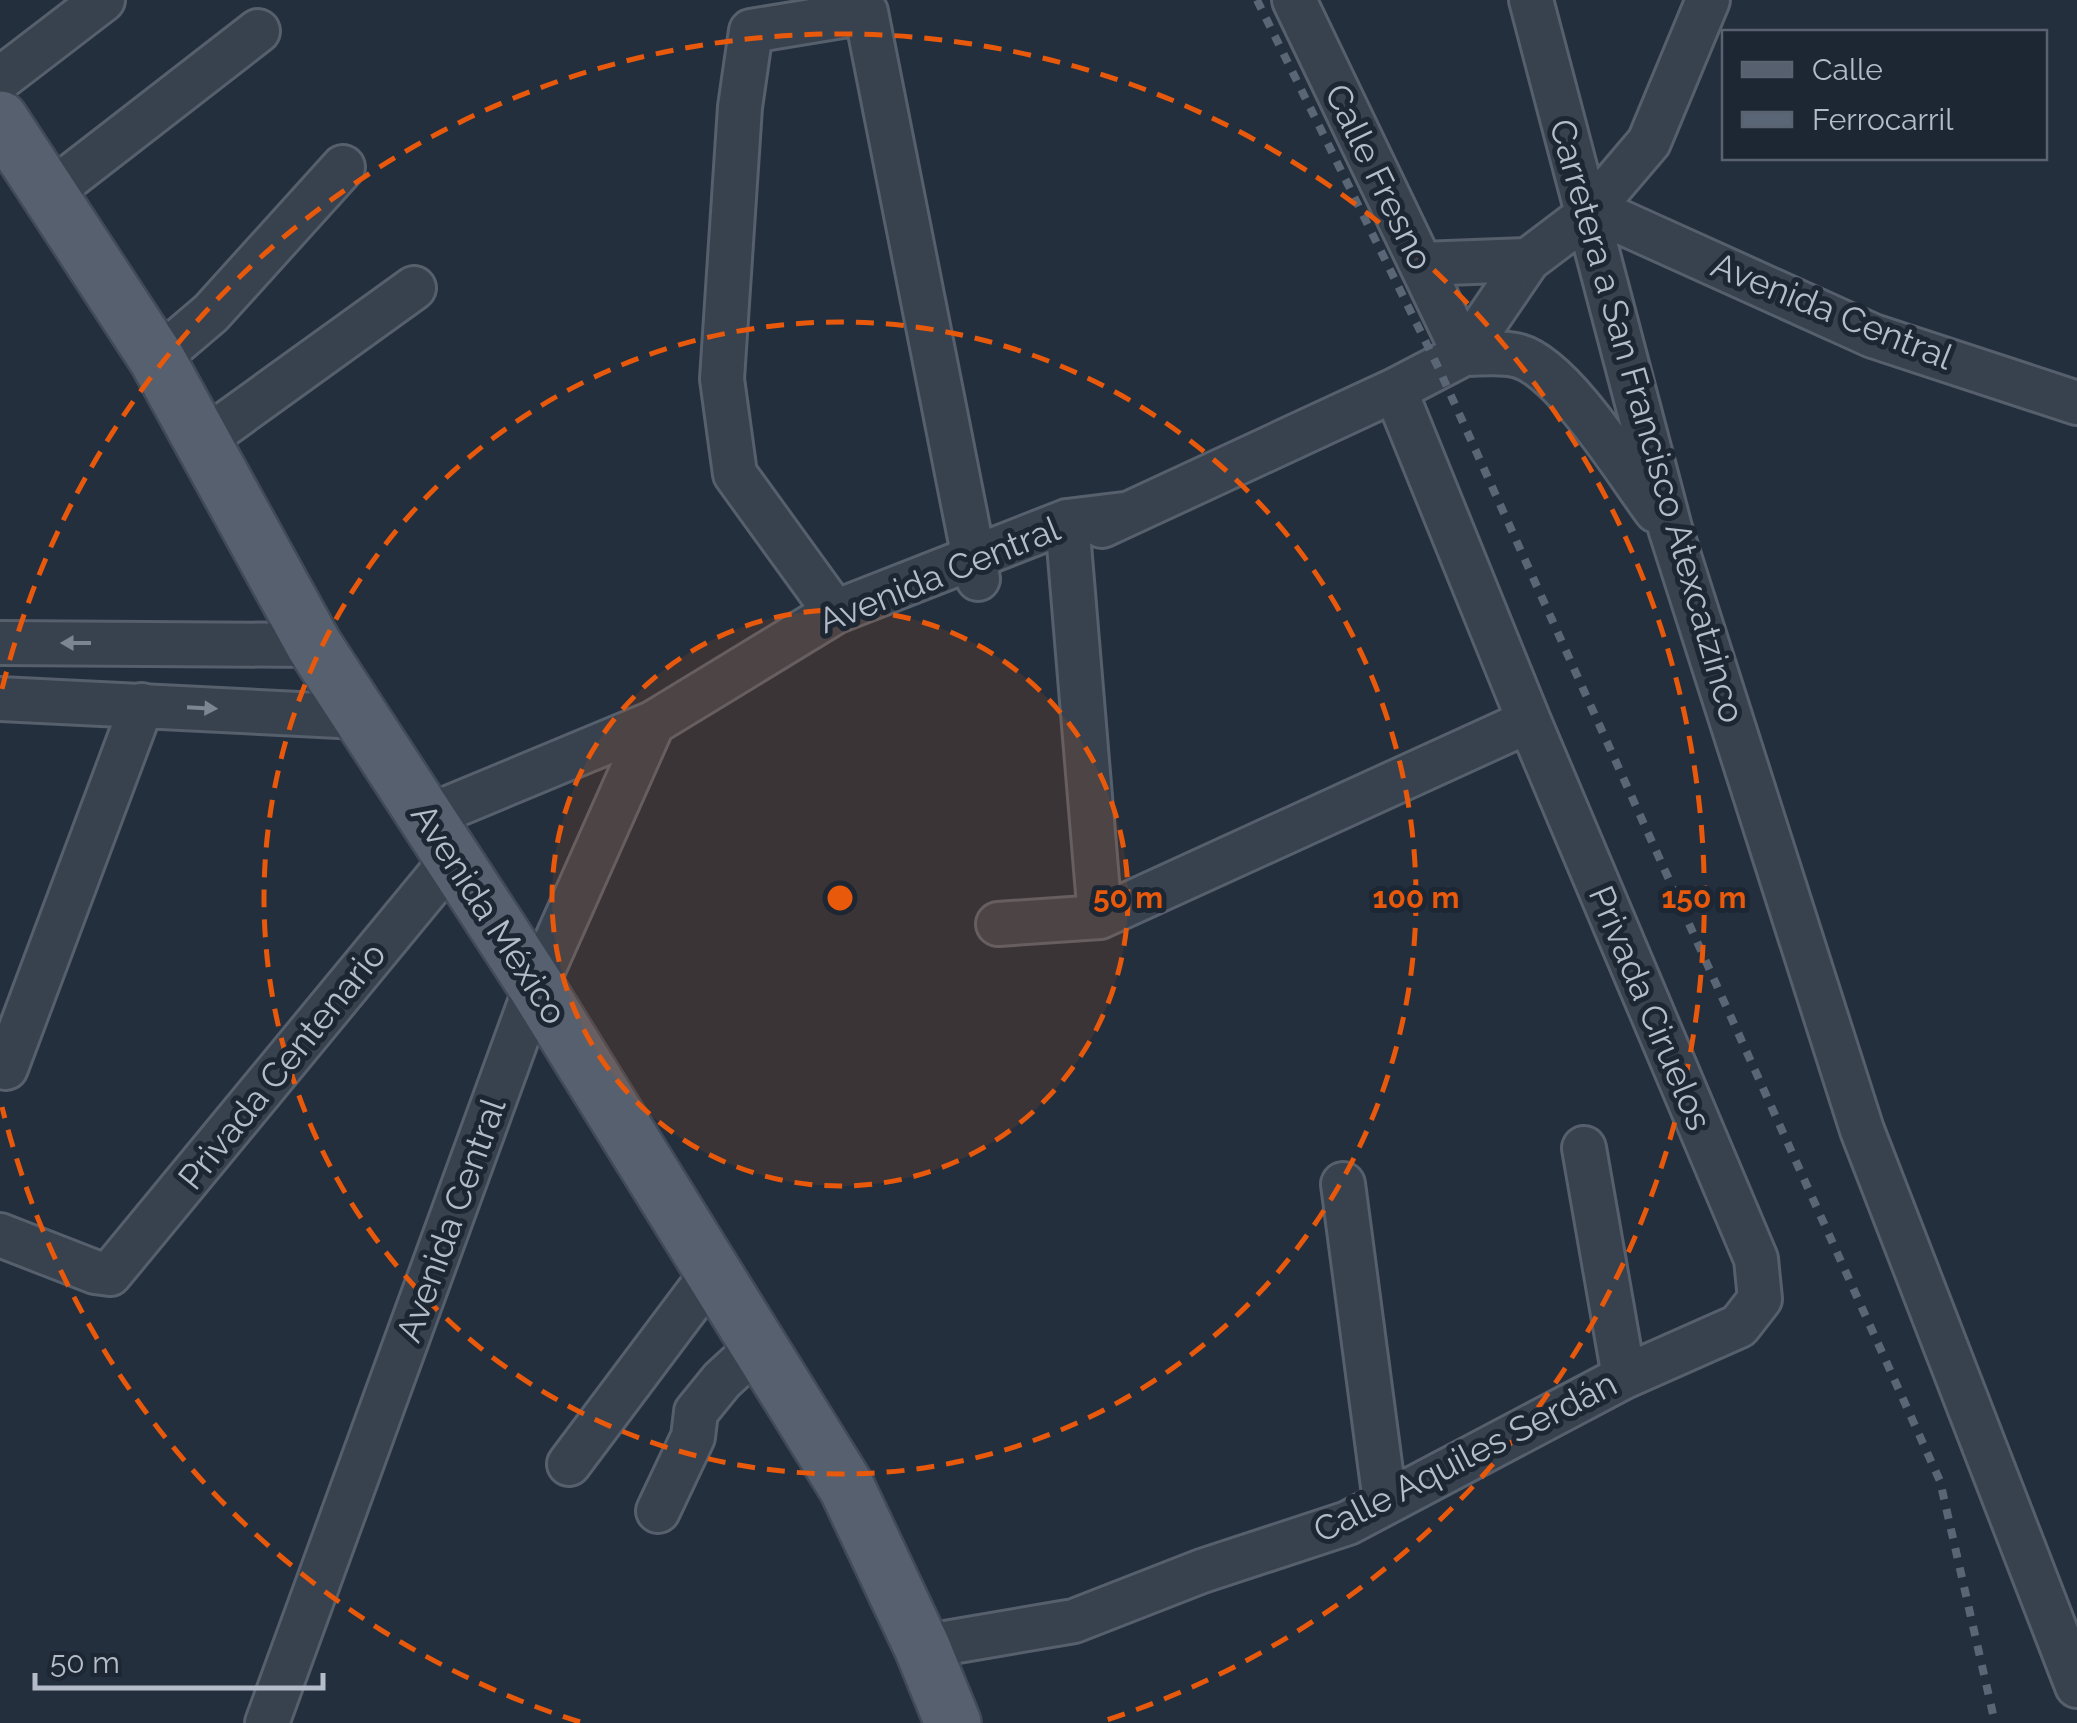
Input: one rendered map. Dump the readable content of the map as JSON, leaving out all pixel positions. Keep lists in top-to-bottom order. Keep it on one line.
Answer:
{"streets":{"main road":["Avenida México"],"street":["Calle Fresno","Avenida Central","Carretera a San Francisco Atexcatzinco","Privada Ciruelos","Privada Centenario","Calle Aquiles Serdán"]},"crossings":[["Calle Fresno","Avenida Central"],["Avenida Central","Carretera a San Francisco Atexcatzinco"],["Avenida Central","Avenida México"],["Avenida Central","Privada Ciruelos"],["Avenida Central","Privada Centenario"],["Avenida México","Privada Centenario"],["Avenida México","Calle Aquiles Serdán"],["Privada Ciruelos","Calle Aquiles Serdán"]],"legend":["Calle","Ferrocarril"],"scale_bar":"50 m","rings":["50 m","100 m","150 m"]}
